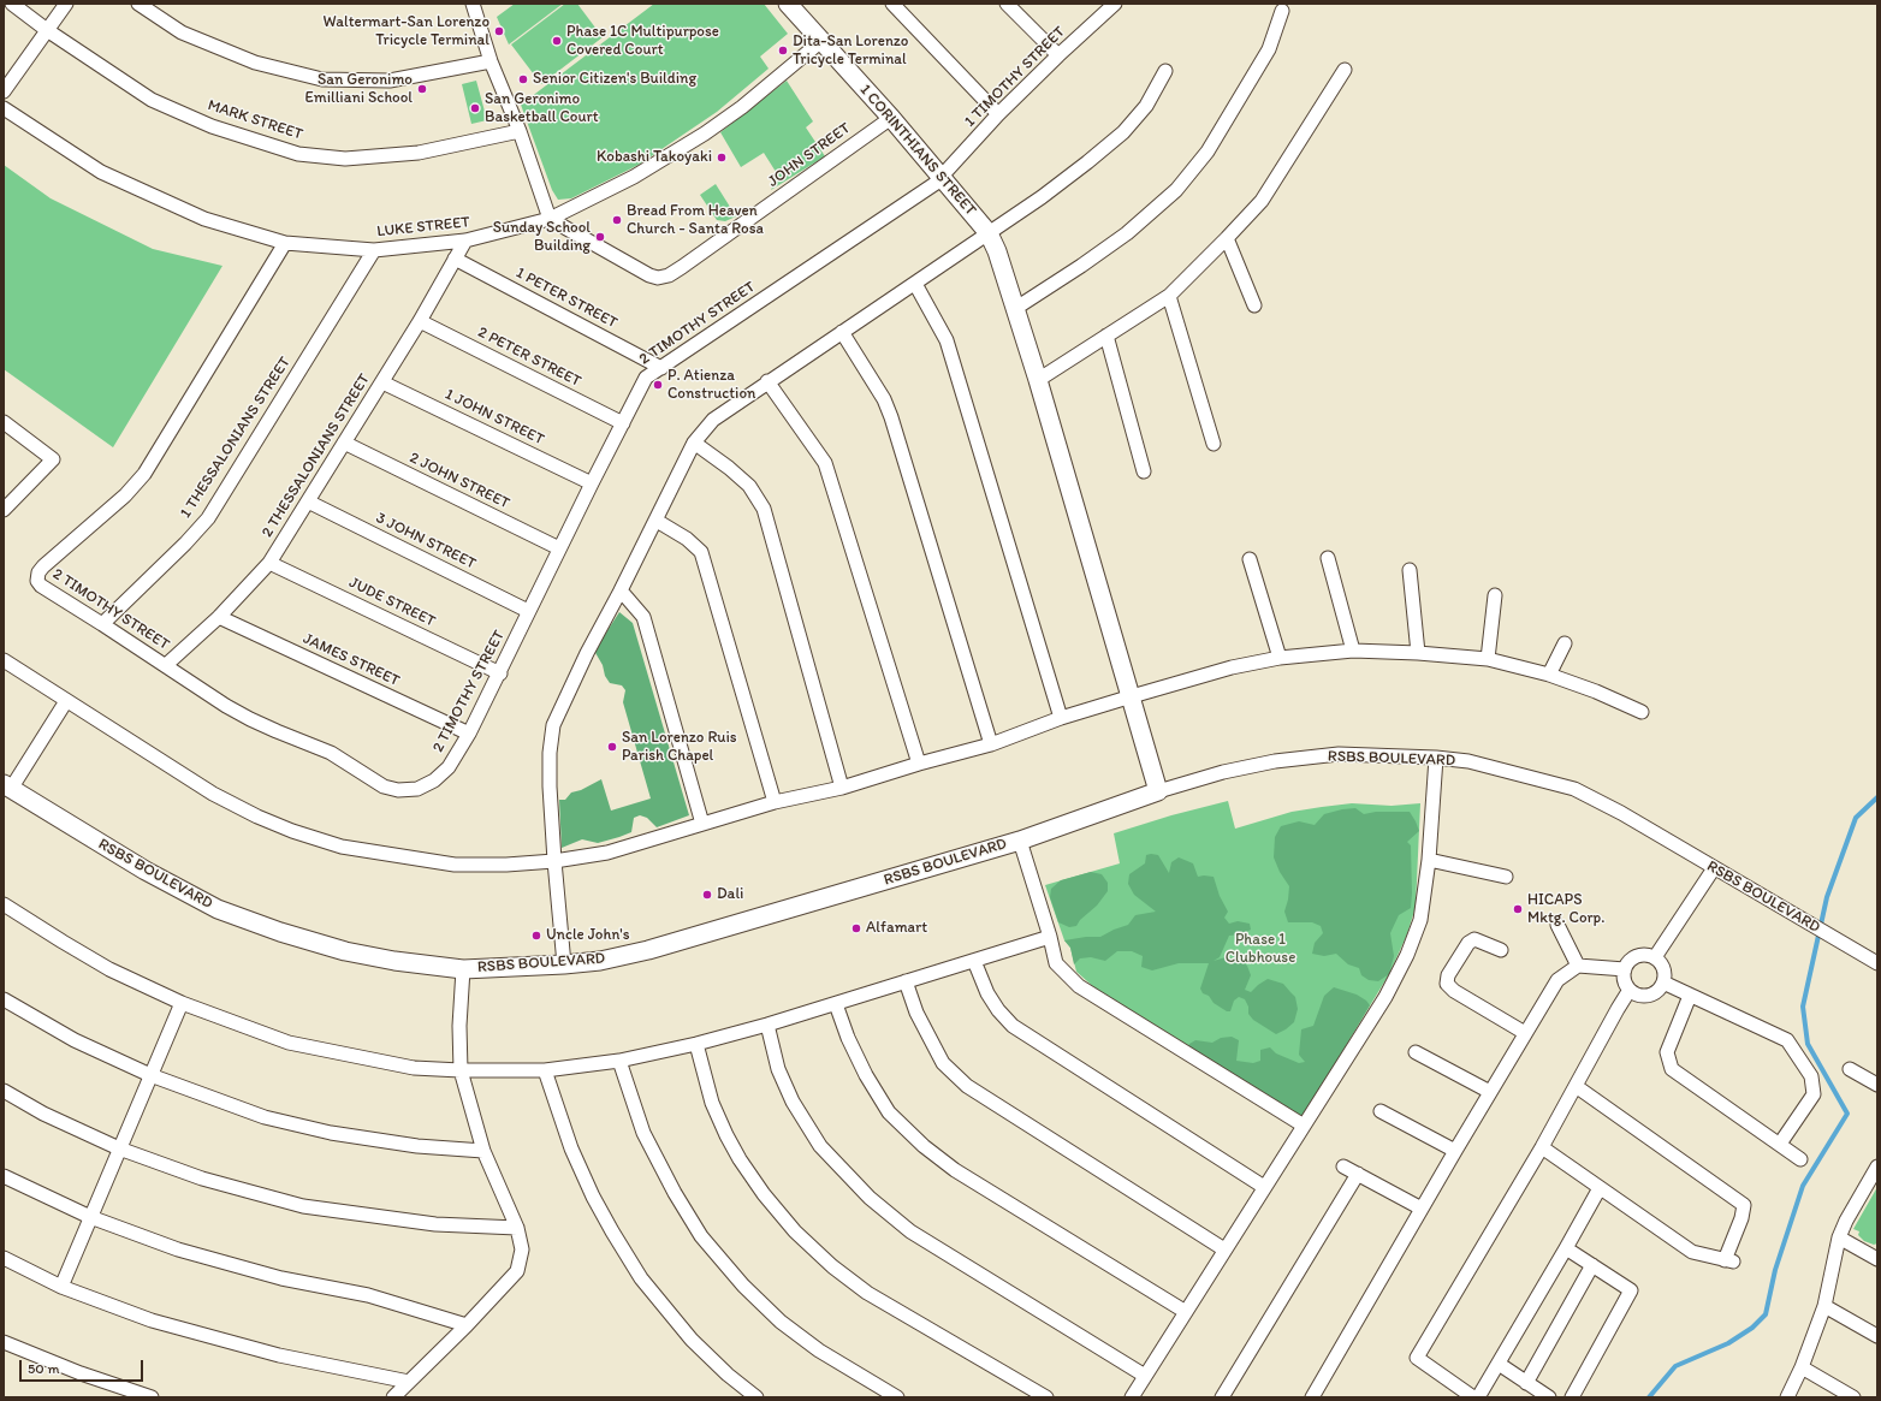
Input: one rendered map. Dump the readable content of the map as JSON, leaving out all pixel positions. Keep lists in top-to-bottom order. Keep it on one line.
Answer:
{"streets":{"street":["1 TIMOTHY STREET","MARK STREET","1 CORINTHIANS STREET","JOHN STREET","LUKE STREET","1 PETER STREET","2 TIMOTHY STREET","2 PETER STREET","1 JOHN STREET","1 THESSALONIANS STREET","2 THESSALONIANS STREET","2 JOHN STREET","3 JOHN STREET","JUDE STREET","JAMES STREET","RSBS BOULEVARD"]},"crossings":[["1 TIMOTHY STREET","1 CORINTHIANS STREET"],["1 TIMOTHY STREET","2 TIMOTHY STREET"],["1 CORINTHIANS STREET","JOHN STREET"],["1 CORINTHIANS STREET","LUKE STREET"],["1 CORINTHIANS STREET","2 TIMOTHY STREET"],["1 CORINTHIANS STREET","RSBS BOULEVARD"],["JOHN STREET","LUKE STREET"],["LUKE STREET","2 TIMOTHY STREET"],["LUKE STREET","1 THESSALONIANS STREET"],["LUKE STREET","2 THESSALONIANS STREET"],["1 PETER STREET","2 TIMOTHY STREET"],["1 PETER STREET","2 THESSALONIANS STREET"],["2 TIMOTHY STREET","2 PETER STREET"],["2 TIMOTHY STREET","1 JOHN STREET"],["2 TIMOTHY STREET","1 THESSALONIANS STREET"],["2 TIMOTHY STREET","2 THESSALONIANS STREET"],["2 TIMOTHY STREET","2 JOHN STREET"],["2 TIMOTHY STREET","3 JOHN STREET"],["2 TIMOTHY STREET","JUDE STREET"],["2 TIMOTHY STREET","JAMES STREET"],["2 PETER STREET","2 THESSALONIANS STREET"],["1 JOHN STREET","2 THESSALONIANS STREET"],["2 THESSALONIANS STREET","2 JOHN STREET"],["2 THESSALONIANS STREET","3 JOHN STREET"],["2 THESSALONIANS STREET","JUDE STREET"],["2 THESSALONIANS STREET","JAMES STREET"]],"parks":["Phase 1 Clubhouse"],"places":["Waltermart-San Lorenzo Tricycle Terminal","Phase 1C Multipurpose Covered Court","Dita-San Lorenzo Tricycle Terminal","Senior Citizen's Building","San Geronimo Emilliani School","San Geronimo Basketball Court","Kobashi Takoyaki","Bread From Heaven Church - Santa Rosa","Sunday School Building","P. Atienza Construction","San Lorenzo Ruis Parish Chapel","Dali","HICAPS Mktg. Corp.","Alfamart","Uncle John's"],"scale_bar":"50 m"}
